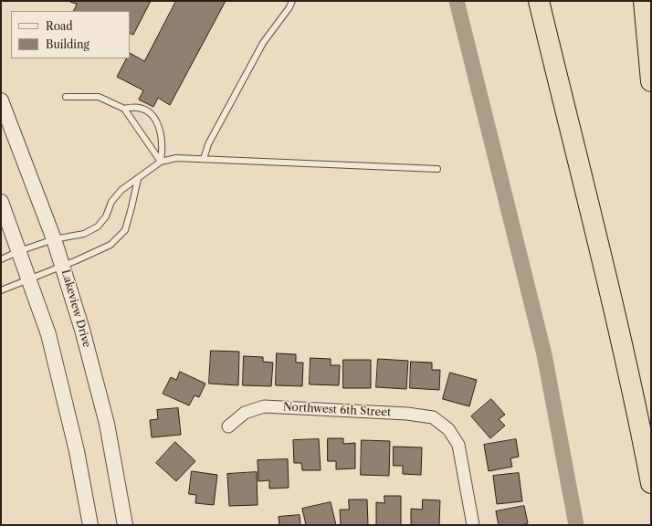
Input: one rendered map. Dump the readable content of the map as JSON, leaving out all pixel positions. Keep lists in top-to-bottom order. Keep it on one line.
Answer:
{"streets":{"street":["Lakeview Drive","Northwest 6th Street"]},"legend":["Road","Building"]}
